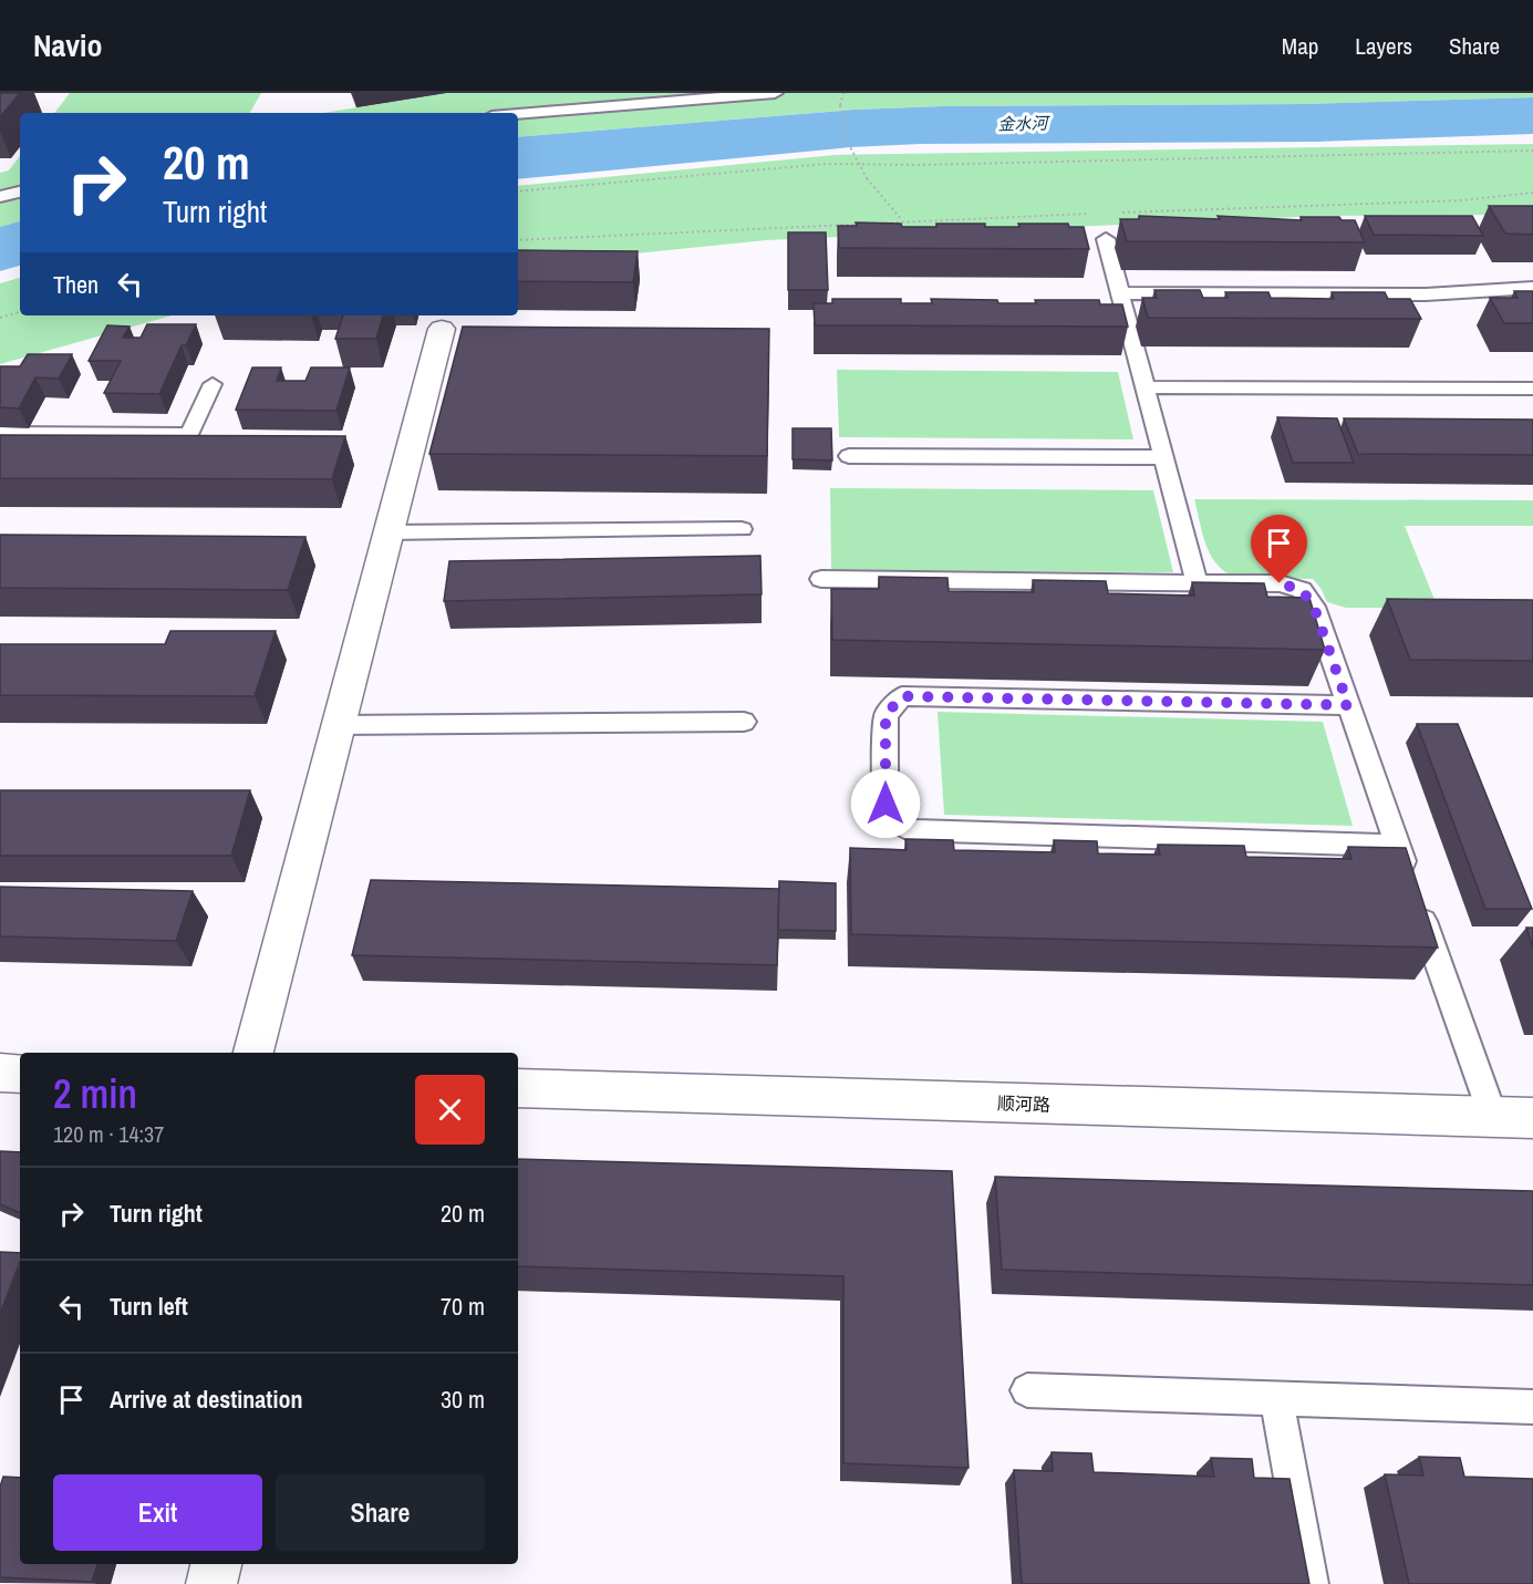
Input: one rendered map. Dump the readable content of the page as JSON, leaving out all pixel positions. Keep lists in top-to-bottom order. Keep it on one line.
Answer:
{"streets":{"street":["顺河路"]},"water":["金水河"],"page":{"header":"Navio","nav":["Map","Layers","Share"],"turn":["20 m","Turn right"],"then":"Then","heading":["2 min","120 m · 14:37"],"list":[{"name":"Turn right","value":"20 m"},{"name":"Turn left","value":"70 m"},{"name":"Arrive at destination","value":"30 m"}],"buttons":["Exit","Share"]}}
